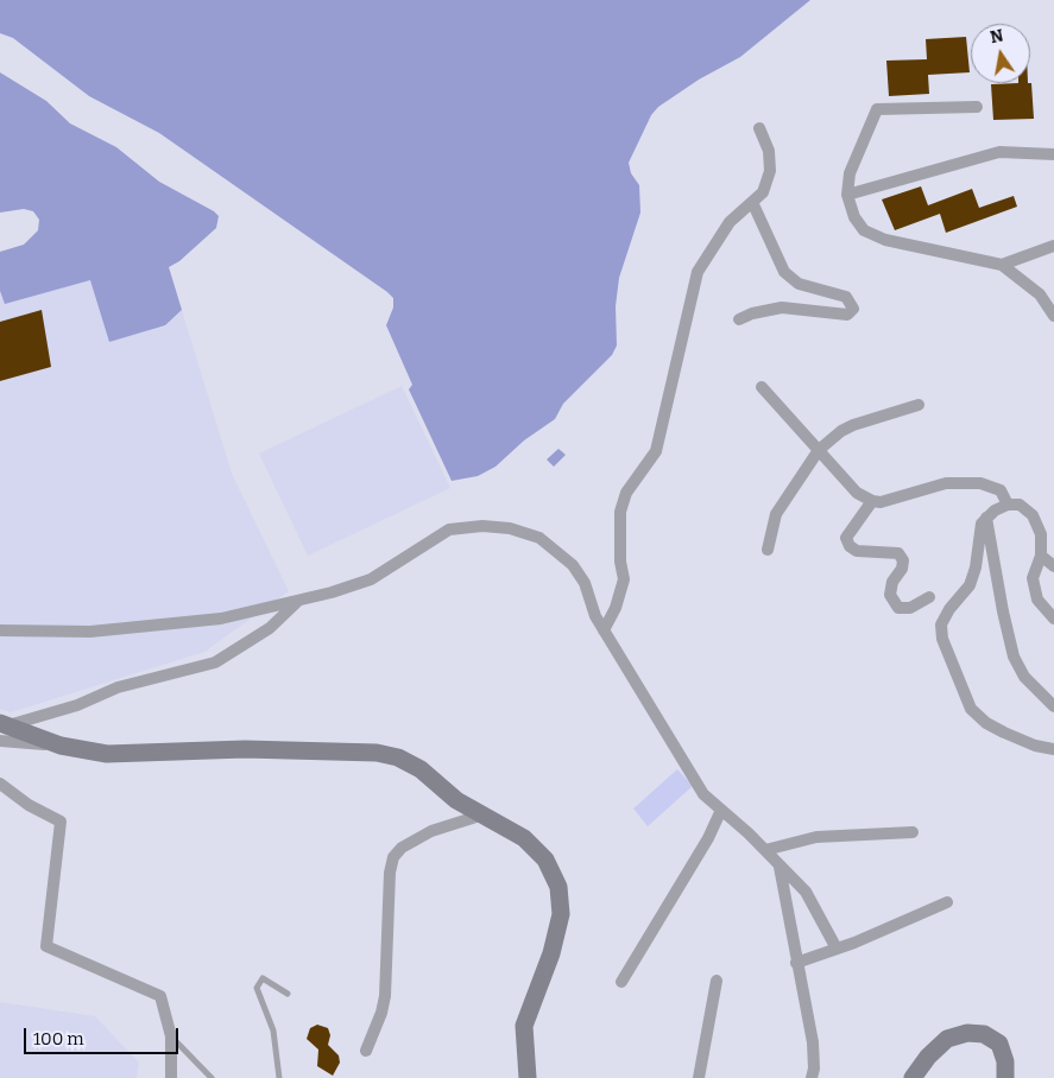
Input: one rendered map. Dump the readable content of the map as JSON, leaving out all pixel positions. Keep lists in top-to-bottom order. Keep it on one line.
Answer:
{"scale_bar":"100 m","north":"top"}
